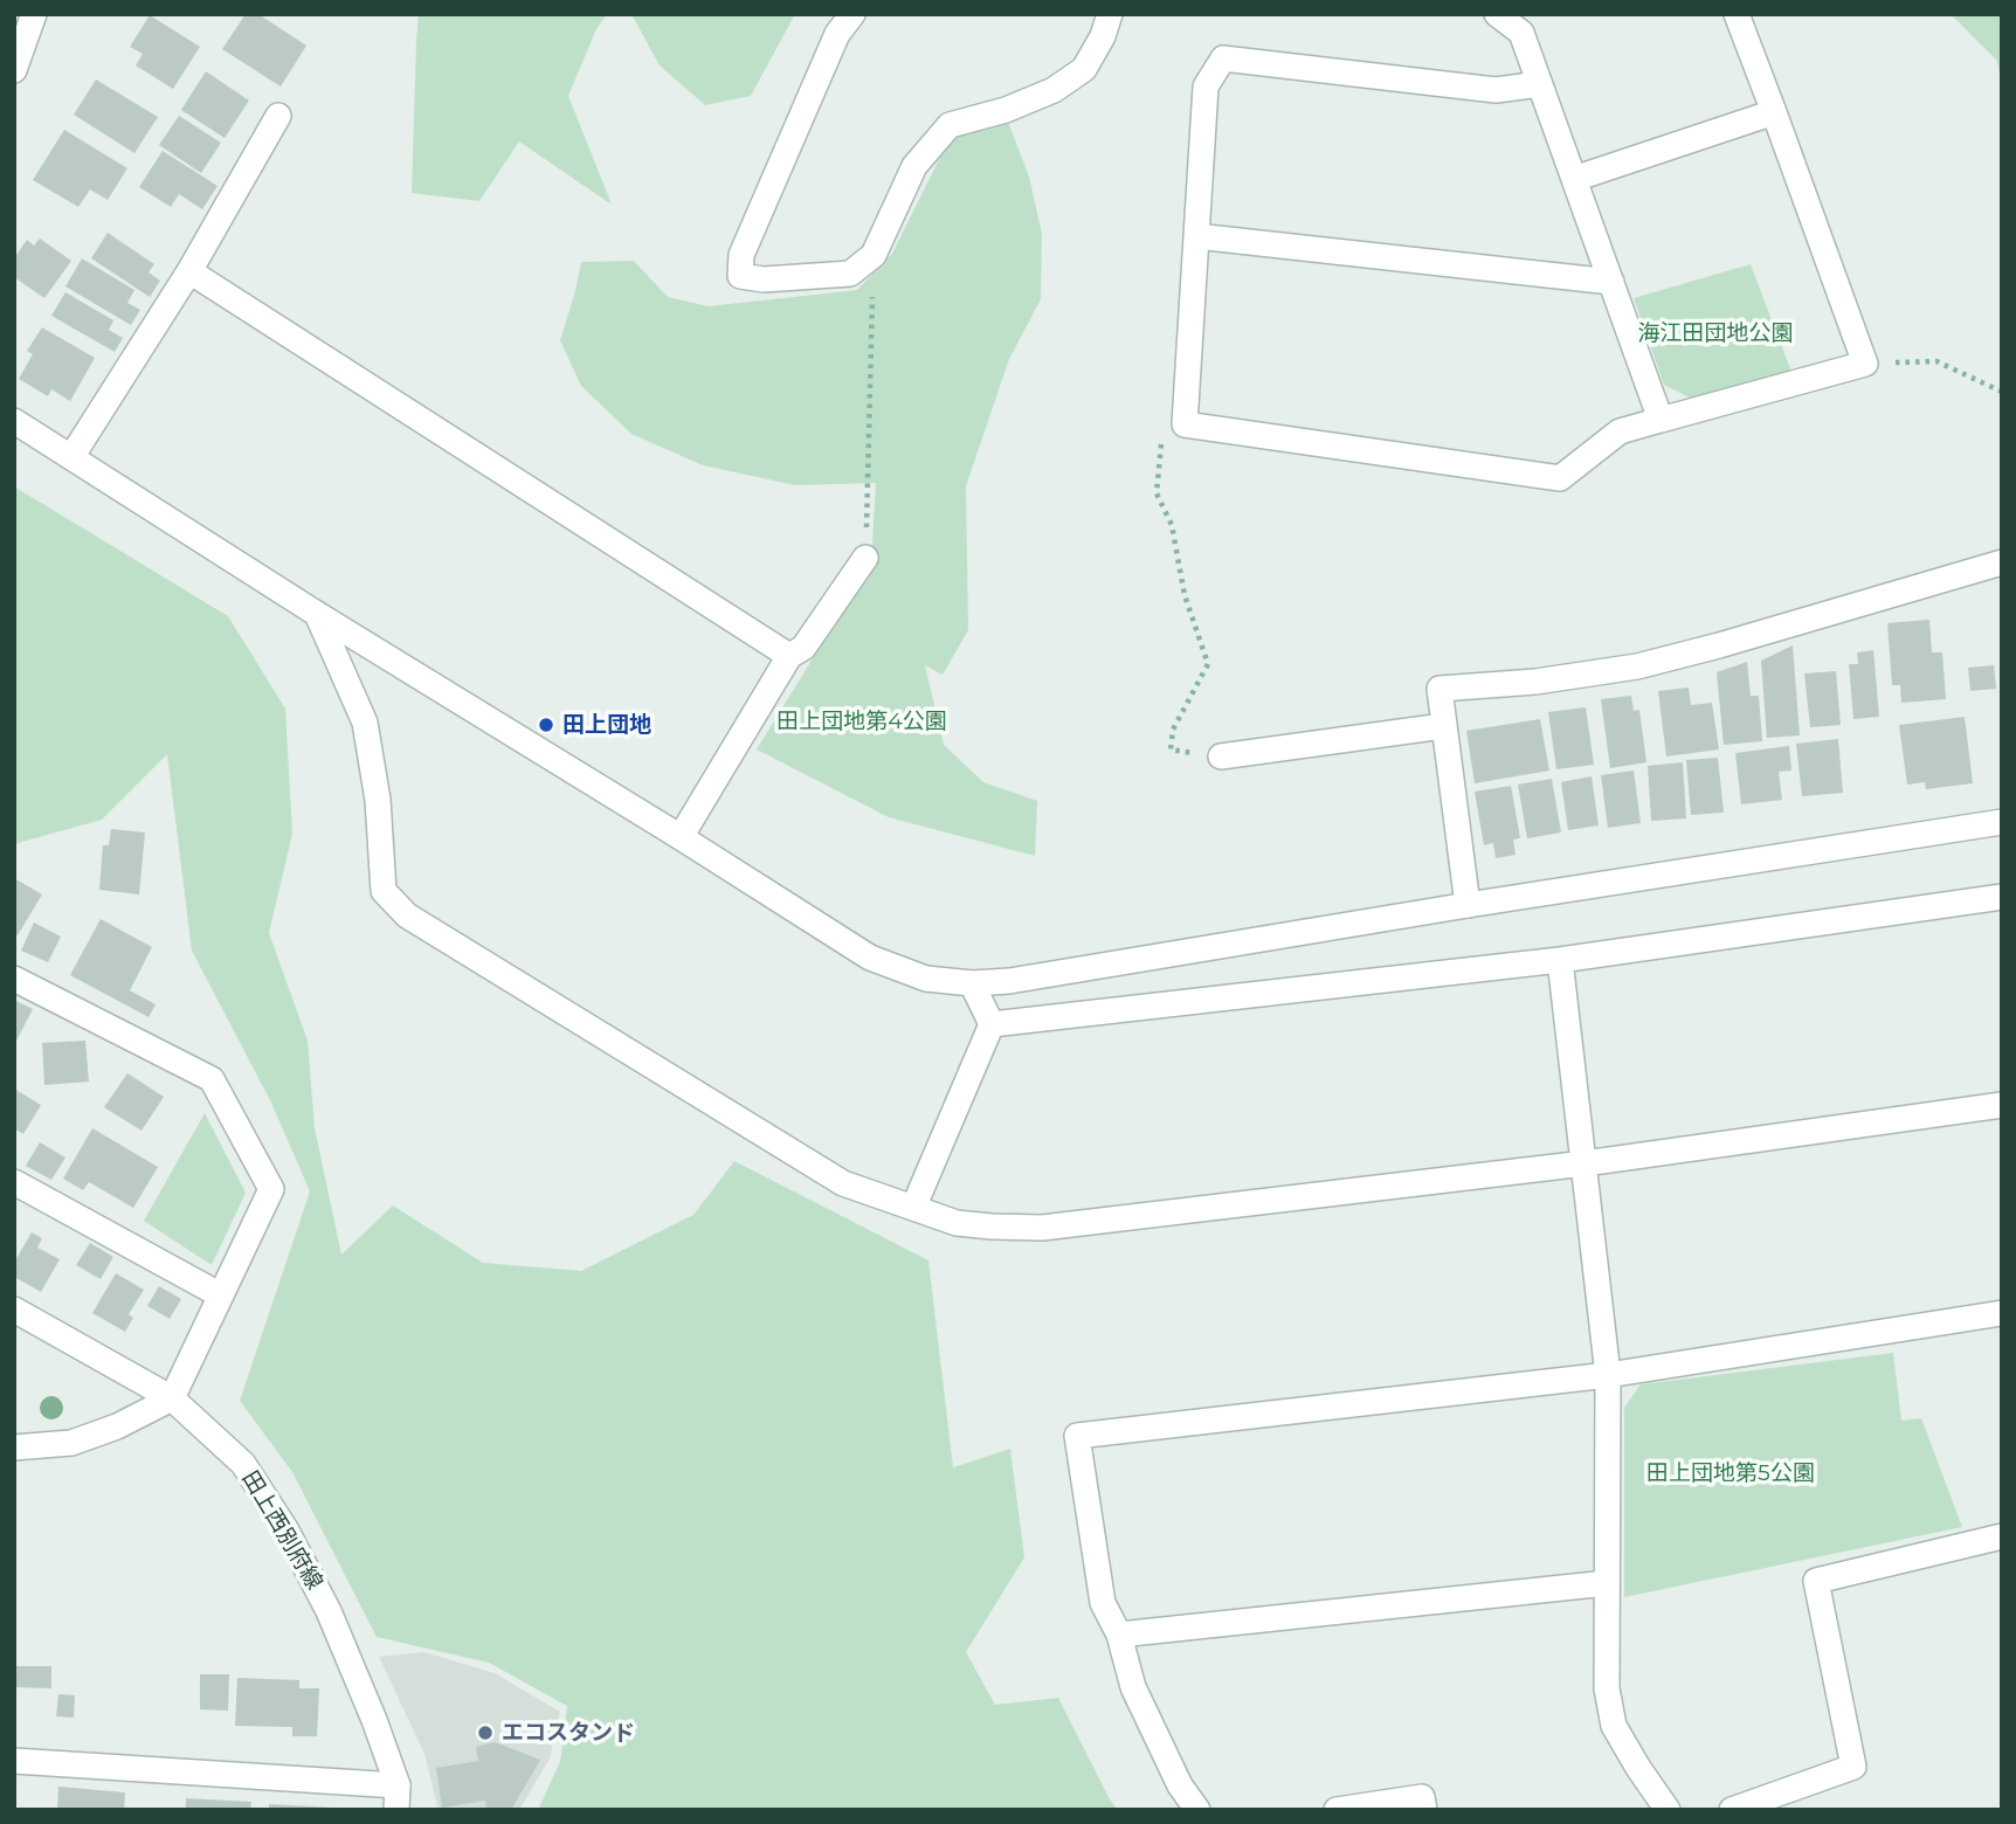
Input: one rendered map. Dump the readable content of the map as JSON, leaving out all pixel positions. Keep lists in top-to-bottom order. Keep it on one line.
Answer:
{"streets":{"street":["田上西別府線"]},"parks":["海江田団地公園","田上団地第4公園","田上団地第5公園"],"places":["田上団地","エコスタンド"]}
